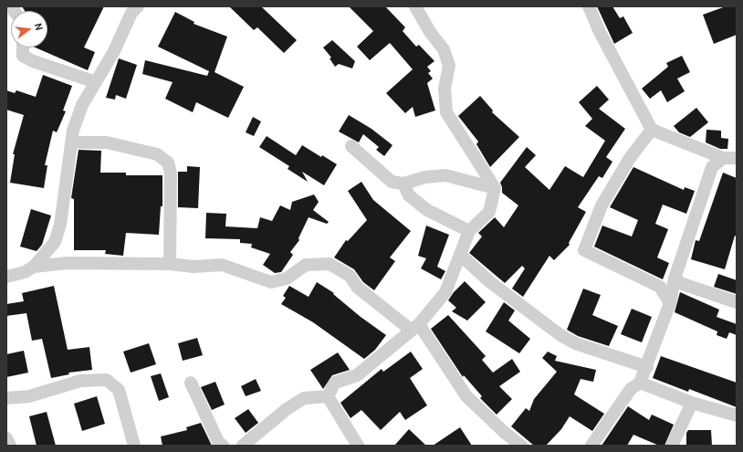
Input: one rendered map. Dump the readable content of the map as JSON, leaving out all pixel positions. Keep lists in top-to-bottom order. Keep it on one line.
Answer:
{"north":"right"}
